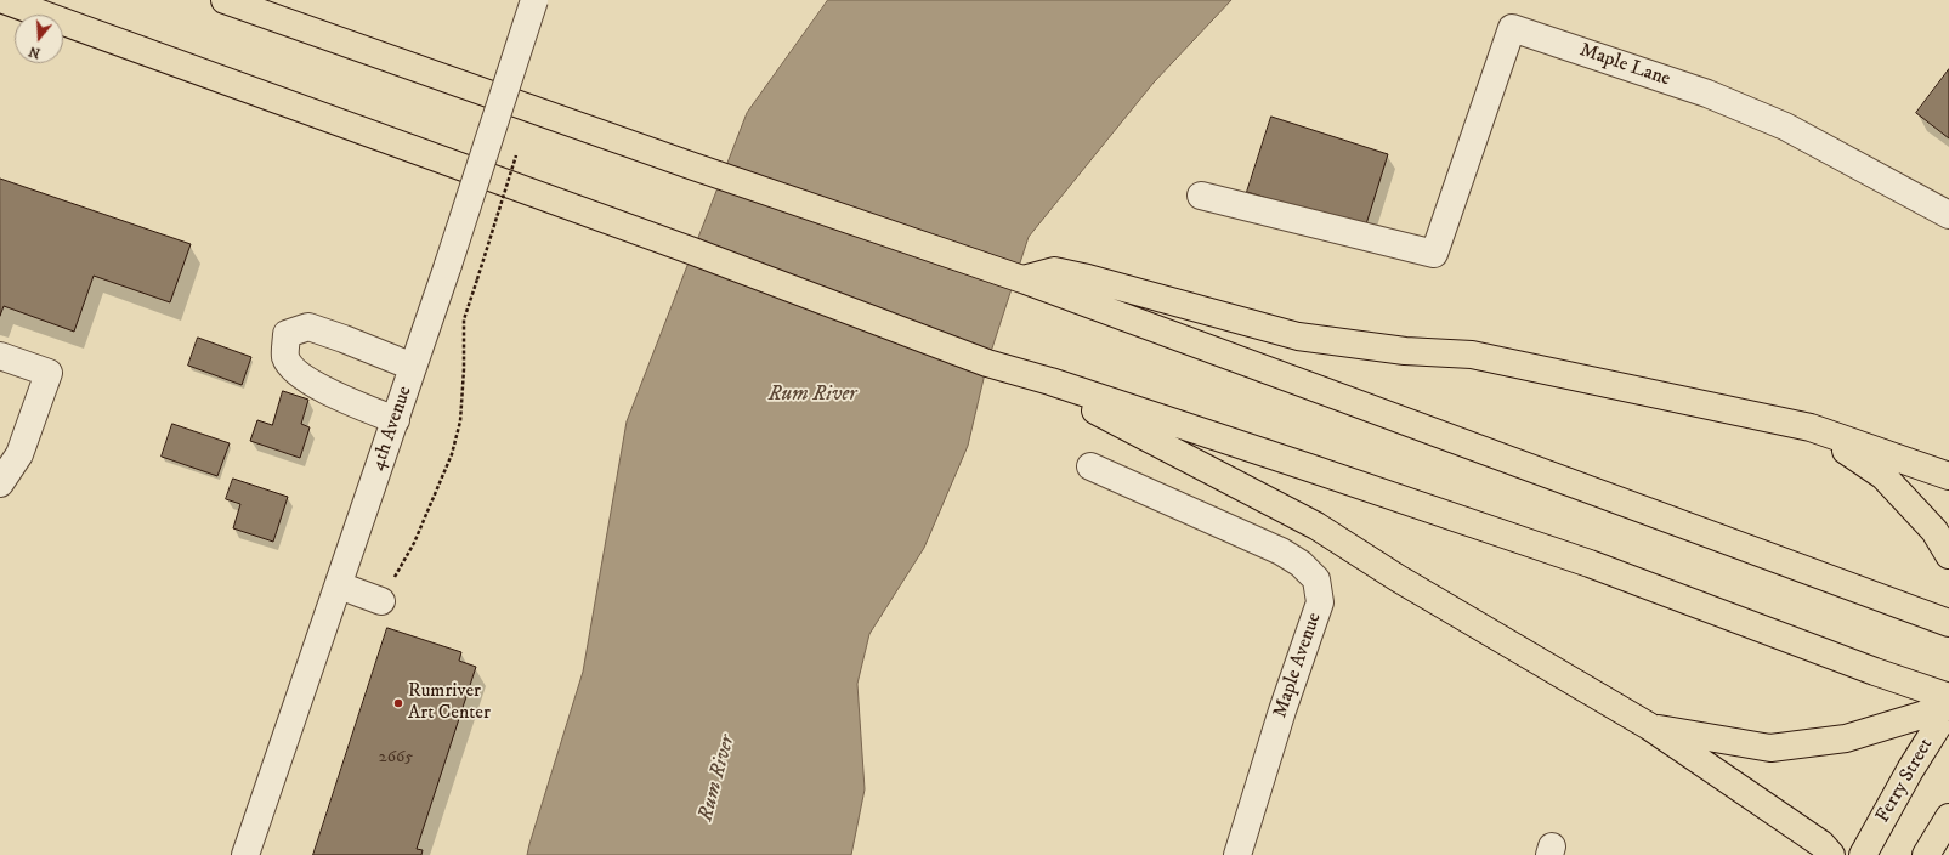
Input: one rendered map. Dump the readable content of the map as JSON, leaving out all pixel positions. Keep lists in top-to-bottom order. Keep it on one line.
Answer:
{"streets":{"highway":["Ferry Street"],"street":["Maple Lane","4th Avenue","Maple Avenue"]},"water":["Rum River"],"places":["Rumriver Art Center"],"house_numbers":["2665"],"north":"bottom"}
